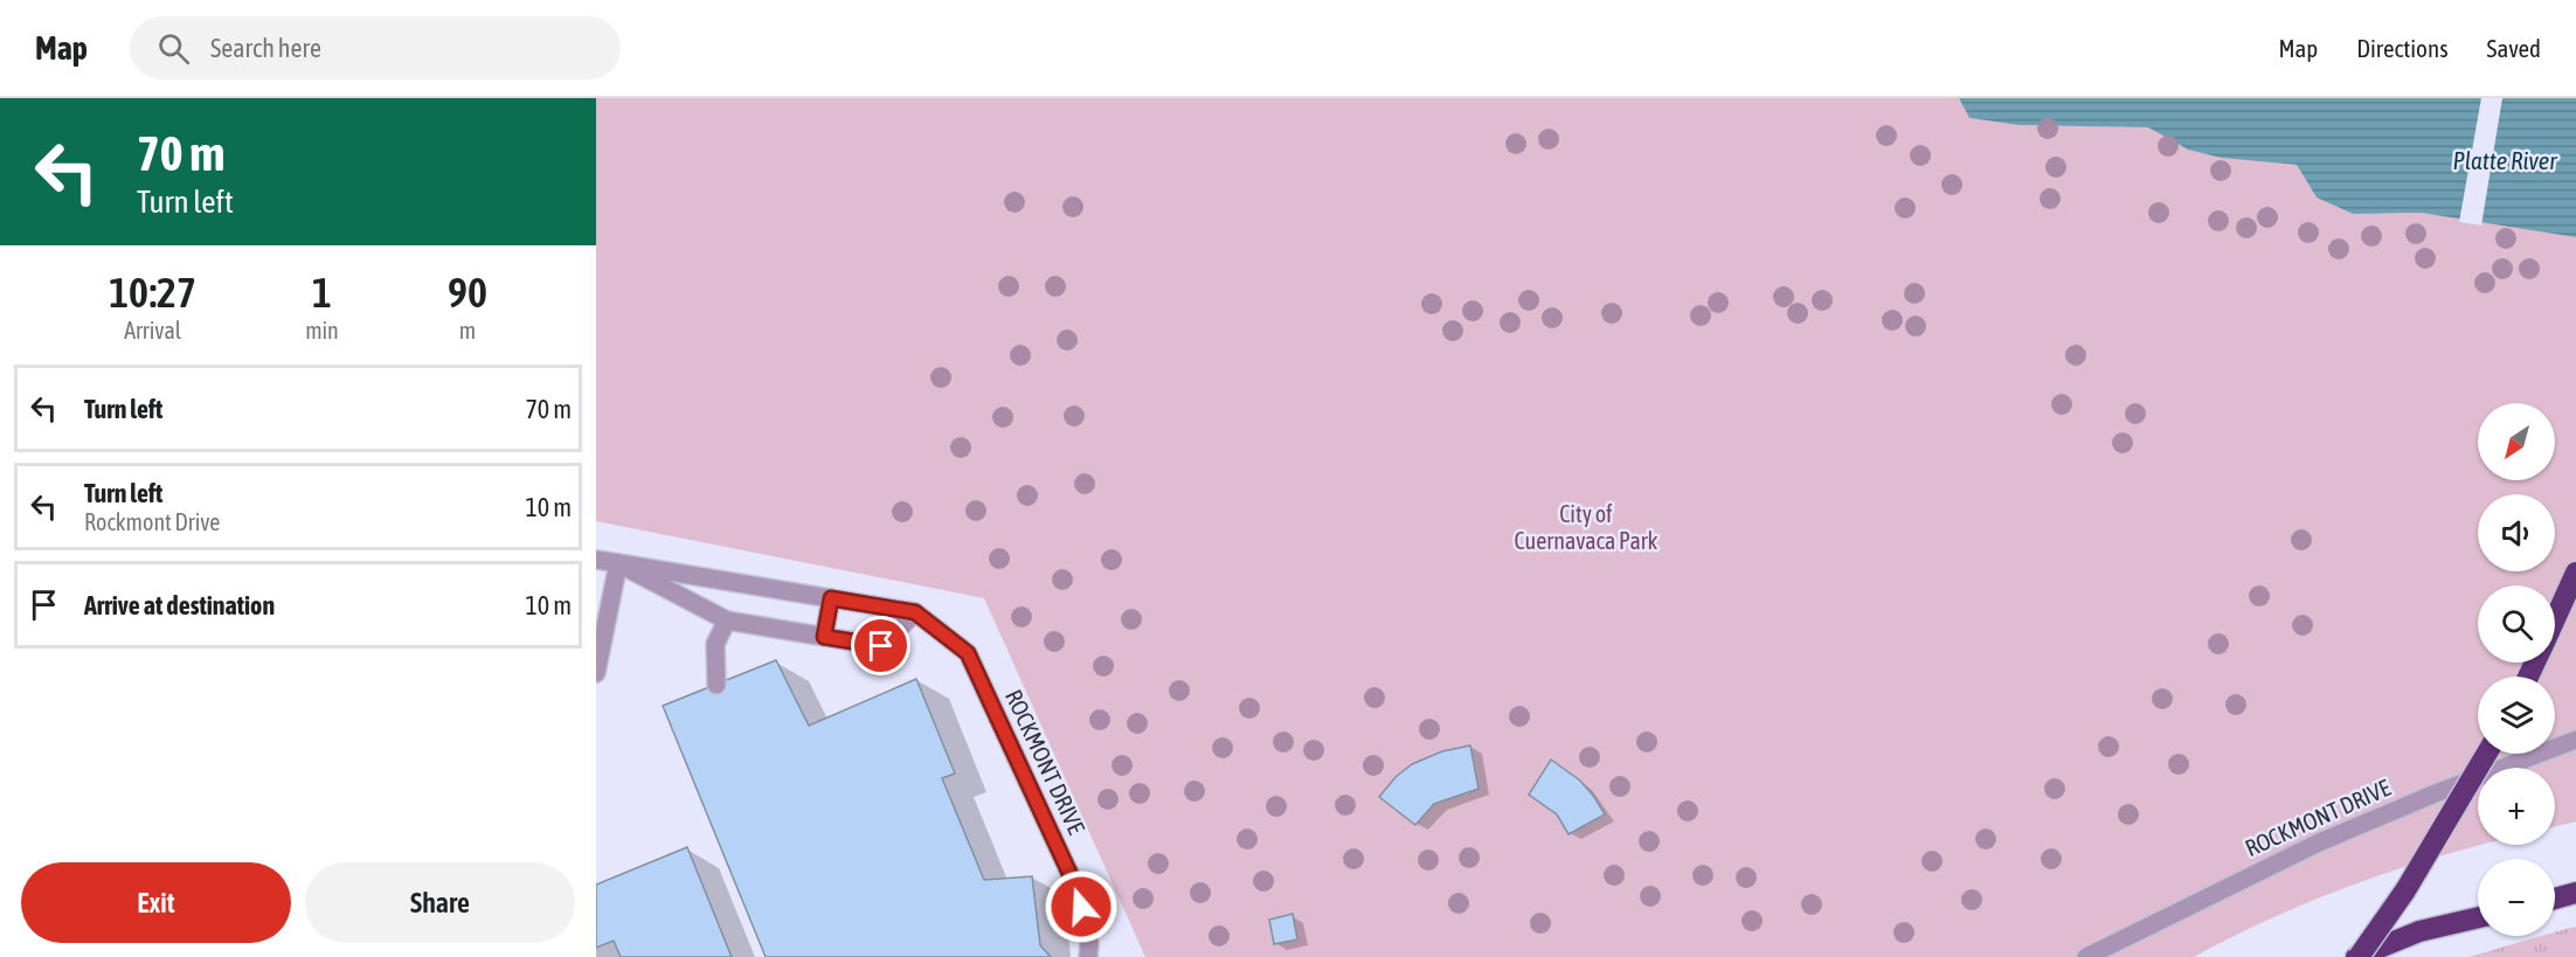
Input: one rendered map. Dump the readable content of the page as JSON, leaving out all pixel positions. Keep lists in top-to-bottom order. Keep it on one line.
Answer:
{"streets":{"street":["ROCKMONT DRIVE"]},"water":["Platte River"],"parks":["City of Cuernavaca Park"],"north":"bottom left","page":{"header":"Map","search":"Search here","nav":["Map","Directions","Saved"],"turn":["70 m","Turn left"],"eta":["10:27","Arrival","1","min","90","m"],"list":[{"name":"Turn left","value":"70 m"},{"name":"Turn left","note":"Rockmont Drive","value":"10 m"},{"name":"Arrive at destination","value":"10 m"}],"map_buttons":["+","−"],"buttons":["Exit","Share"]}}
